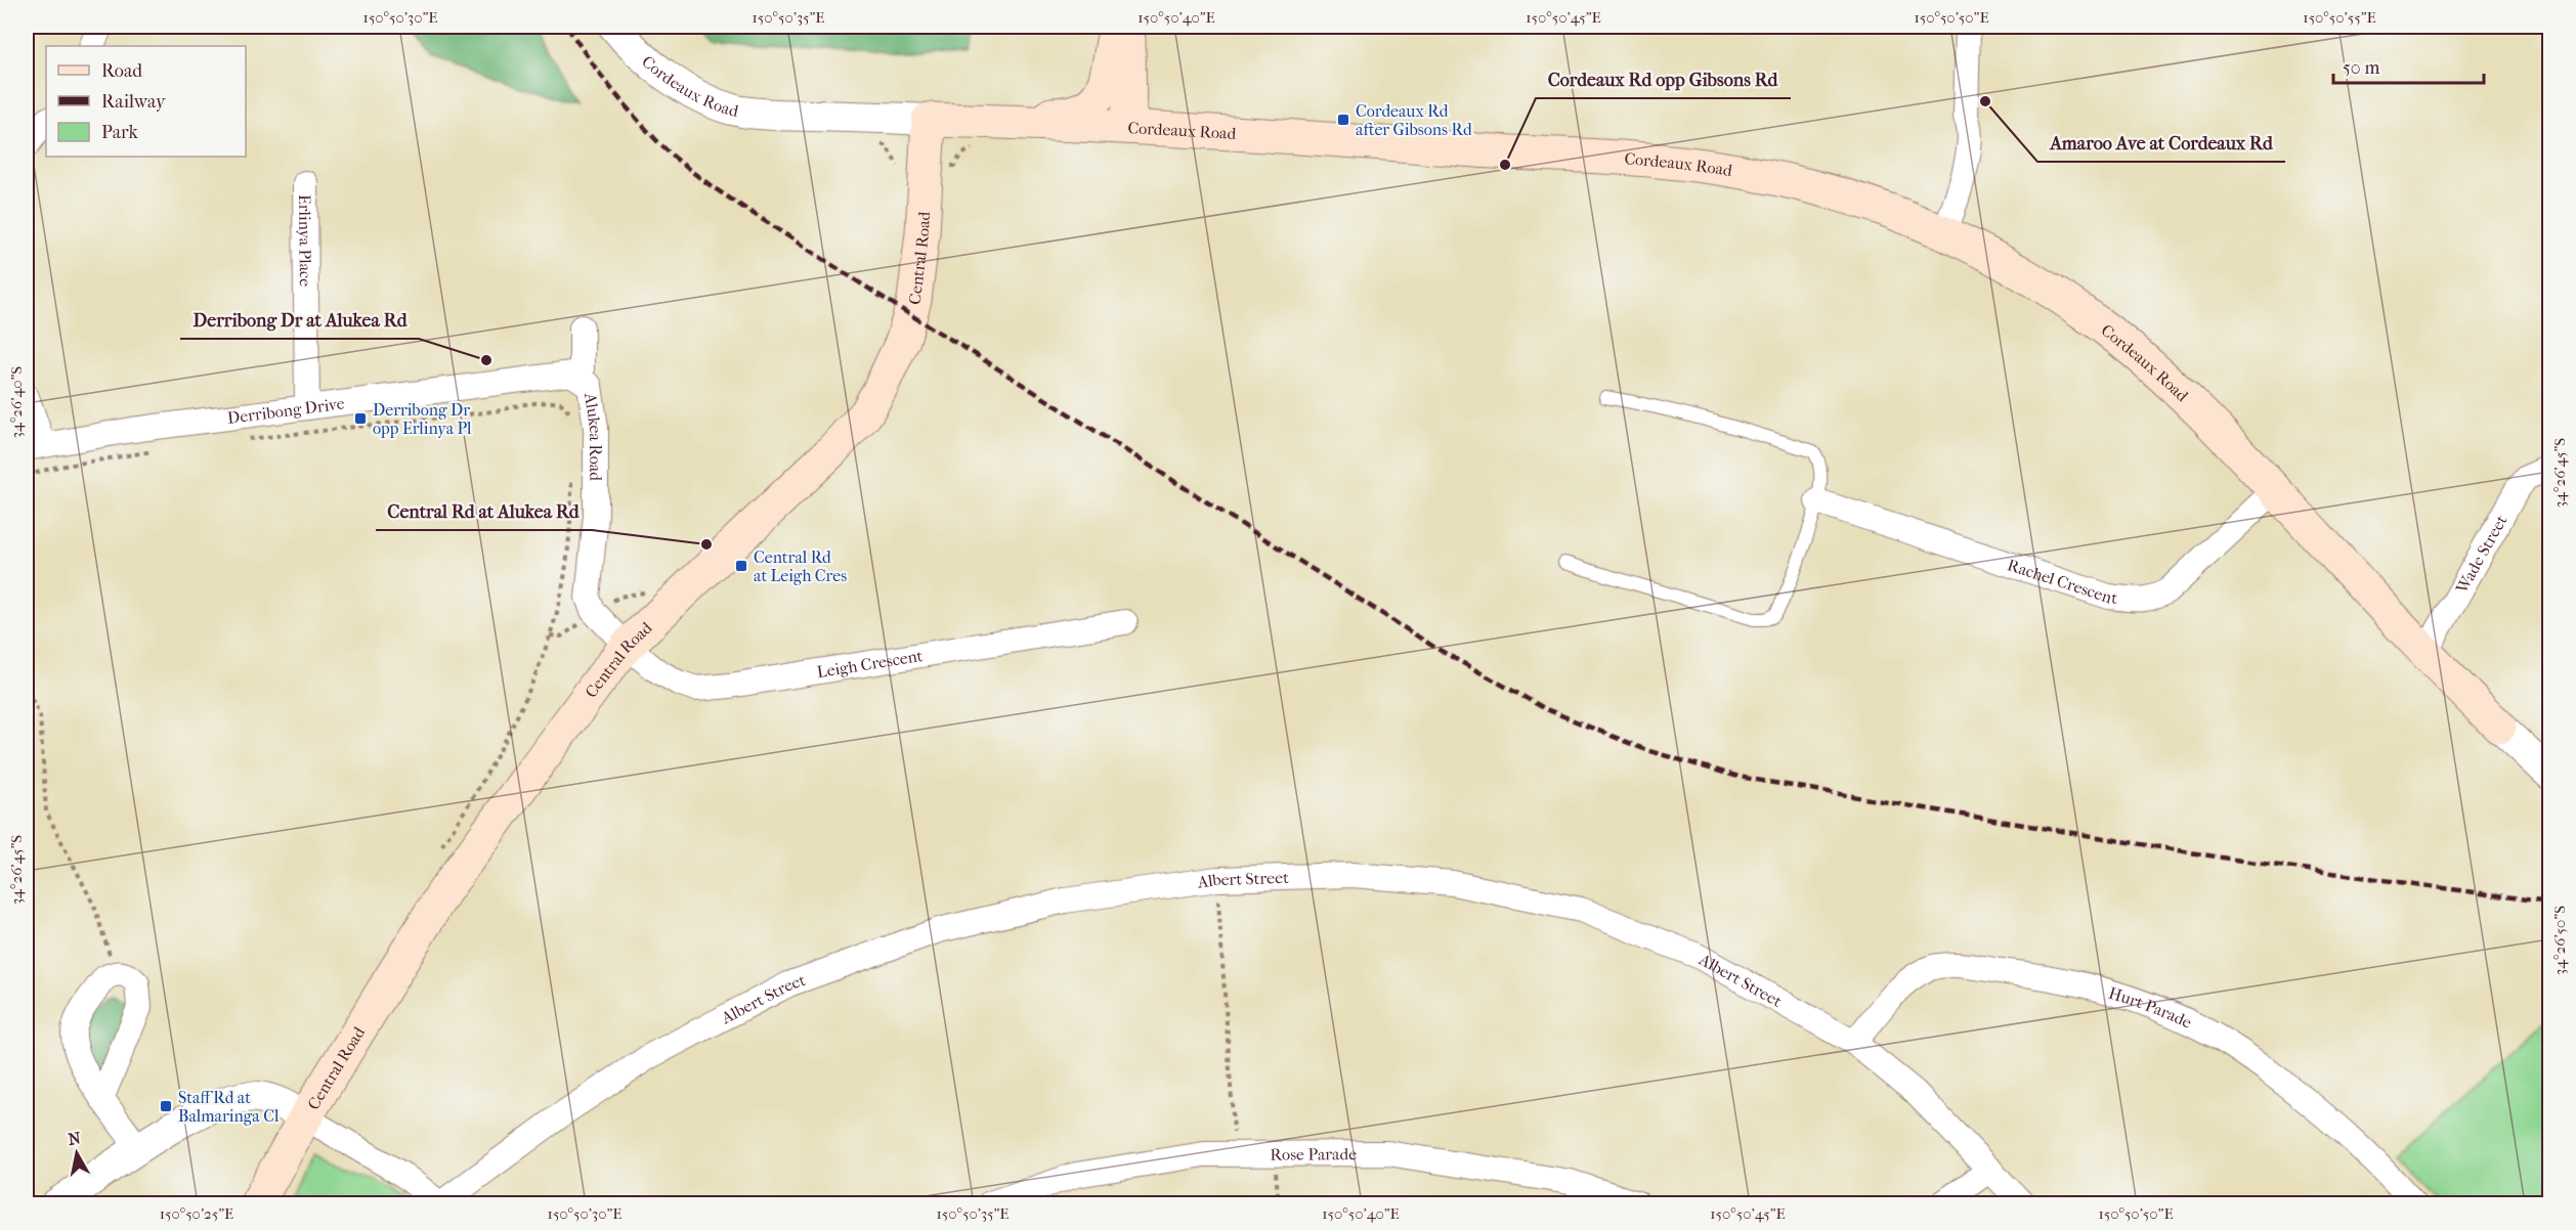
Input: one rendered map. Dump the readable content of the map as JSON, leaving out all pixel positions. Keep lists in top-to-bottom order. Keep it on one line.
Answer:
{"streets":{"main road":["Cordeaux Road","Central Road"],"street":["Erlinya Place","Derribong Drive","Alukea Road","Wade Street","Rachel Crescent","Leigh Crescent","Albert Street","Hurt Parade","Rose Parade"]},"crossings":[["Cordeaux Road","Central Road"],["Cordeaux Road","Wade Street"],["Cordeaux Road","Rachel Crescent"],["Erlinya Place","Derribong Drive"],["Central Road","Leigh Crescent"],["Derribong Drive","Alukea Road"],["Albert Street","Hurt Parade"]],"places":{"other":["Amaroo Ave at Cordeaux Rd","Cordeaux Rd opp Gibsons Rd","Derribong Dr at Alukea Rd","Central Rd at Alukea Rd"],"transit":["Cordeaux Rd after Gibsons Rd","Derribong Dr opp Erlinya Pl","Central Rd at Leigh Cres","Staff Rd at Balmaringa Cl"]},"legend":["Road","Railway","Park"],"scale_bar":"50 m","north":"top","coordinates":["150°50'30\"E","150°50'35\"E","150°50'40\"E","150°50'45\"E","150°50'50\"E","150°50'55\"E","34°26'40\"S","34°26'45\"S","34°26'50\"S","150°50'25\"E"]}
